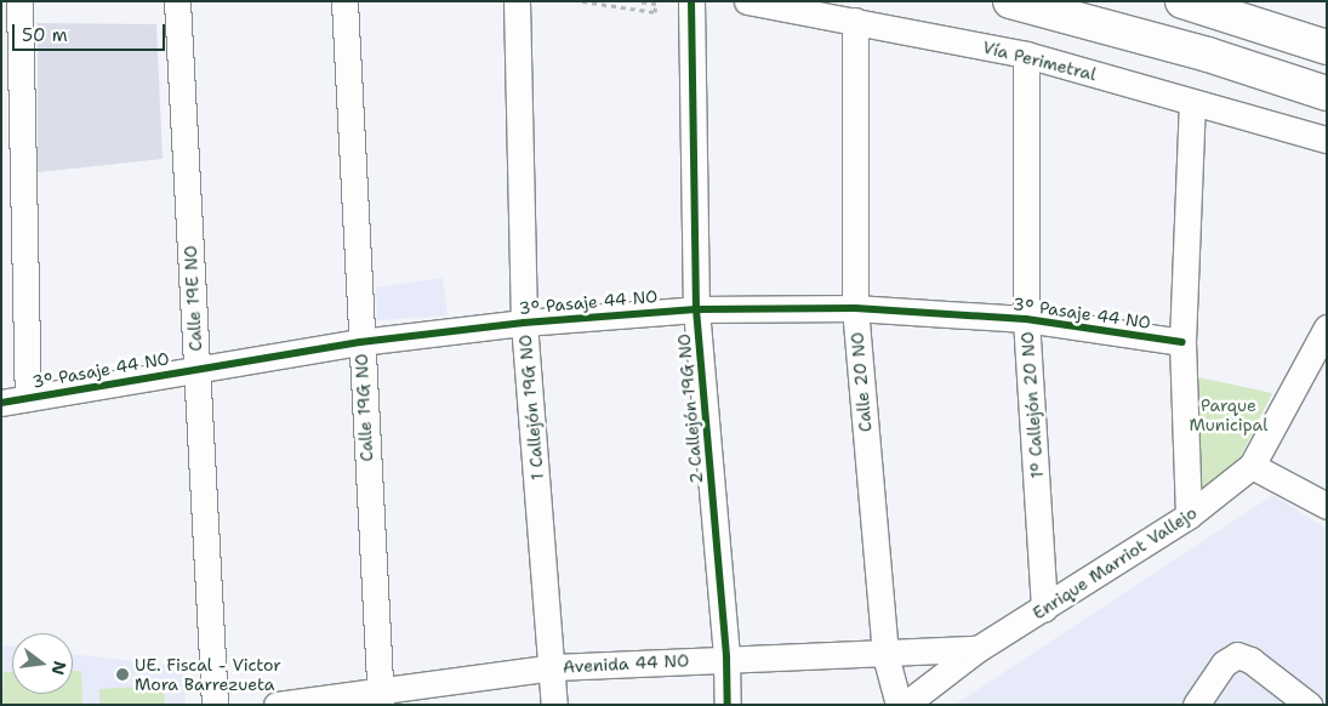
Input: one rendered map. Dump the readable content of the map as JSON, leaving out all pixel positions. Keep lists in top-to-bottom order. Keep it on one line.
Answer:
{"streets":{"street":["Vía Perimetral","Calle 19E NO","3º Pasaje 44 NO","Calle 20 NO","1º Callejón 20 NO","Calle 19G NO","1 Callejón 19G NO","2 Callejón 19G NO","Enrique Marriot Vallejo","Avenida 44 NO"]},"crossings":[["Vía Perimetral","Calle 20 NO"],["Vía Perimetral","1º Callejón 20 NO"],["Calle 19E NO","3º Pasaje 44 NO"],["3º Pasaje 44 NO","Calle 20 NO"],["3º Pasaje 44 NO","1º Callejón 20 NO"],["3º Pasaje 44 NO","Calle 19G NO"],["3º Pasaje 44 NO","1 Callejón 19G NO"],["3º Pasaje 44 NO","2 Callejón 19G NO"],["Calle 20 NO","Avenida 44 NO"],["1º Callejón 20 NO","Enrique Marriot Vallejo"],["Calle 19G NO","Avenida 44 NO"],["1 Callejón 19G NO","Avenida 44 NO"],["2 Callejón 19G NO","Avenida 44 NO"],["Enrique Marriot Vallejo","Avenida 44 NO"]],"parks":["Parque Municipal"],"places":["UE. Fiscal - Victor Mora Barrezueta"],"scale_bar":"50 m","north":"right"}
